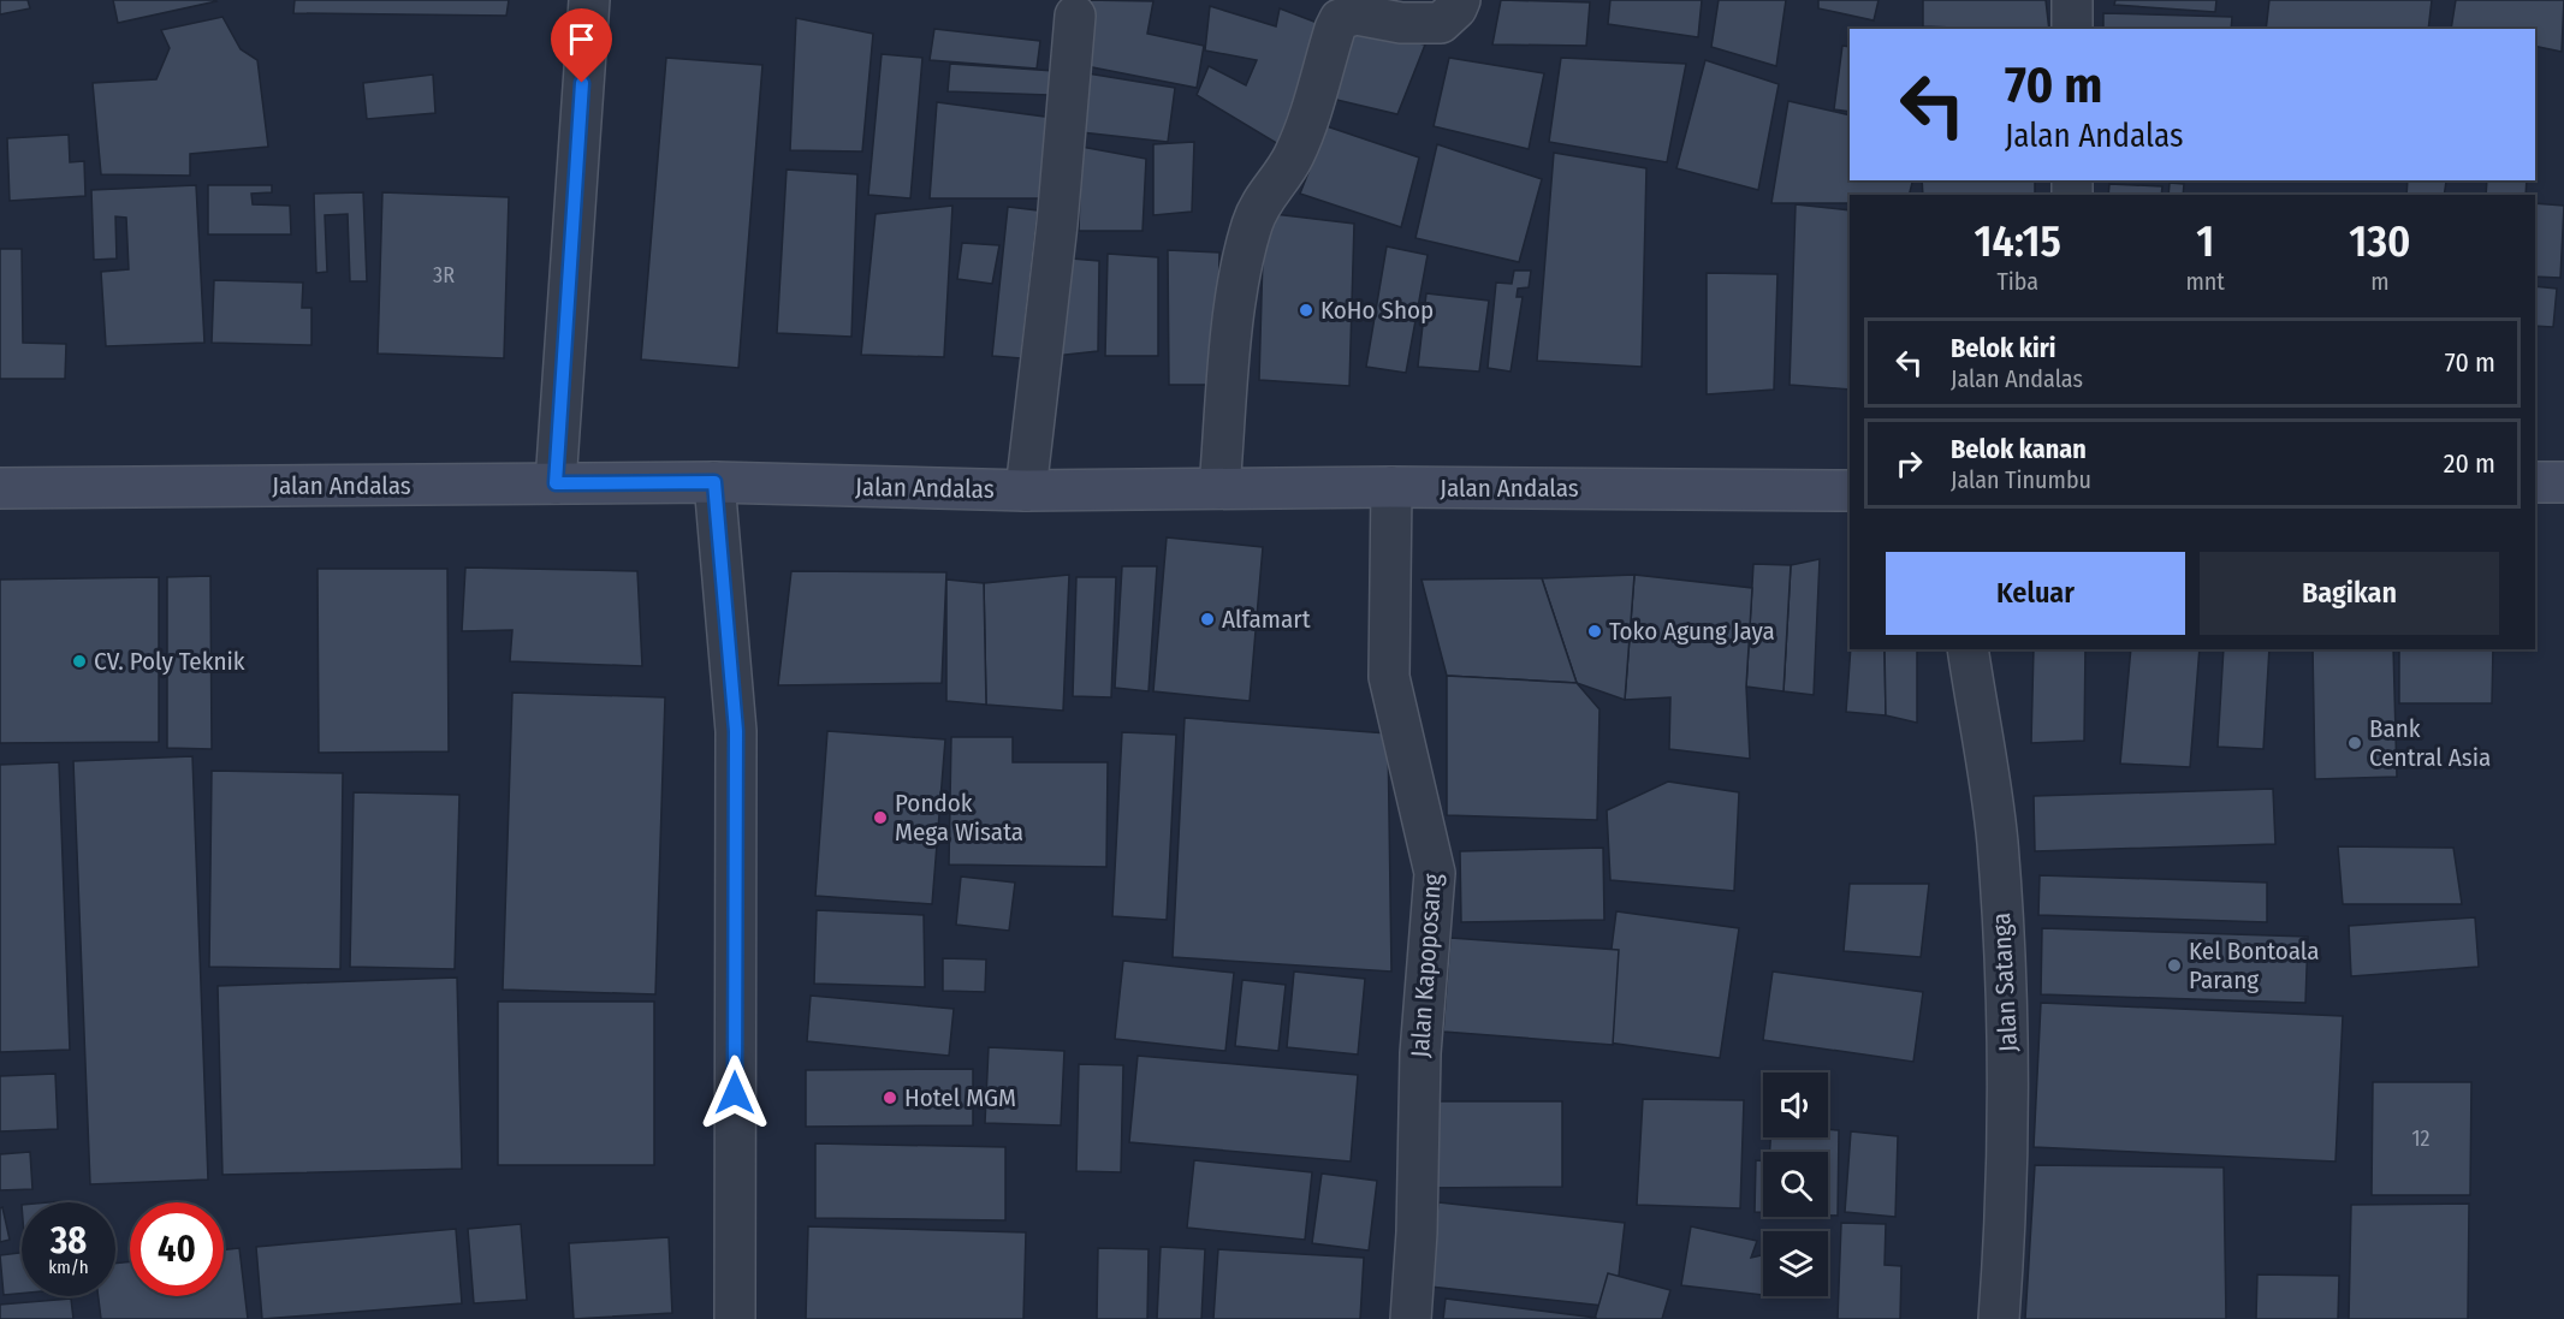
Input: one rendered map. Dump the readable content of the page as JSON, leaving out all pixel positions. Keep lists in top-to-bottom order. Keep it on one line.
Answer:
{"streets":{"main road":["Jalan Andalas"],"street":["Jalan Kapoposang","Jalan Satanga"]},"crossings":[["Jalan Andalas","Jalan Kapoposang"]],"places":["KoHo Shop","Alfamart","Toko Agung Jaya","CV. Poly Teknik","Bank Central Asia","Pondok Mega Wisata","Kel Bontoala Parang","Hotel MGM"],"house_numbers":["3R","12"],"page":{"turn":["70 m","Jalan Andalas"],"eta":["14:15","Tiba","1","mnt","130","m"],"list":[{"name":"Belok kiri","note":"Jalan Andalas","value":"70 m"},{"name":"Belok kanan","note":"Jalan Tinumbu","value":"20 m"}],"buttons":["Keluar","Bagikan"],"speed":"38 km/h","limit":"40"}}
